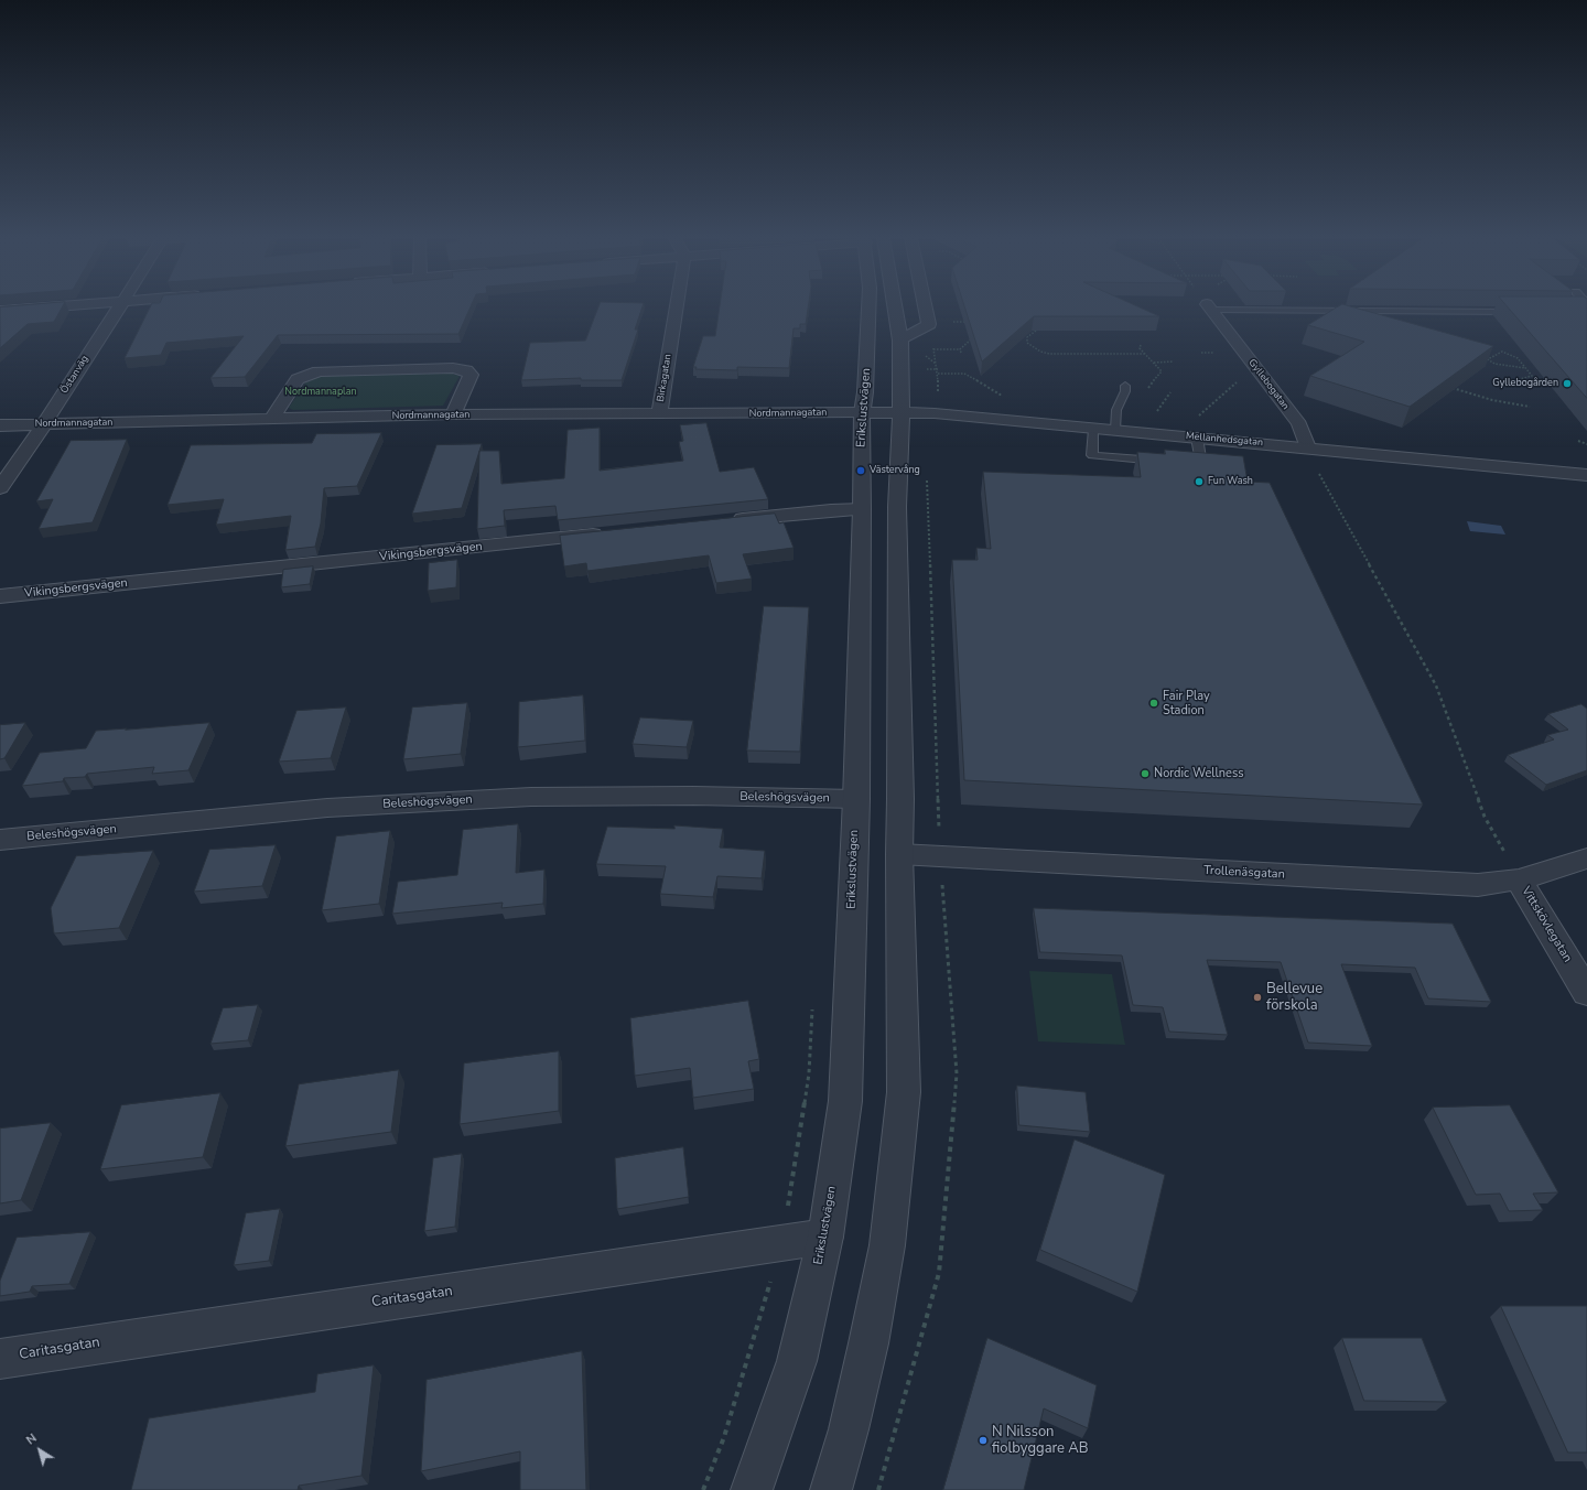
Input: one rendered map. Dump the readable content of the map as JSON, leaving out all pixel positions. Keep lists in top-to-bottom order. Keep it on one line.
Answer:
{"streets":{"street":["Östanväg","Birkagatan","Gyllebogatan","Erikslustvägen","Nordmannagatan","Mellanhedsgatan","Vikingsbergsvägen","Beleshögsvägen","Trollenäsgatan","Vittskövlegatan","Caritasgatan"]},"crossings":[["Östanväg","Nordmannagatan"],["Birkagatan","Nordmannagatan"],["Gyllebogatan","Mellanhedsgatan"],["Erikslustvägen","Nordmannagatan"],["Erikslustvägen","Mellanhedsgatan"],["Erikslustvägen","Beleshögsvägen"],["Erikslustvägen","Caritasgatan"],["Nordmannagatan","Mellanhedsgatan"],["Trollenäsgatan","Vittskövlegatan"]],"parks":["Nordmannaplan"],"places":["Gyllebogården","Västervång","Fun Wash","Fair Play Stadion","Nordic Wellness","Bellevue förskola","N Nilsson fiolbyggare AB"],"north":"top left"}
